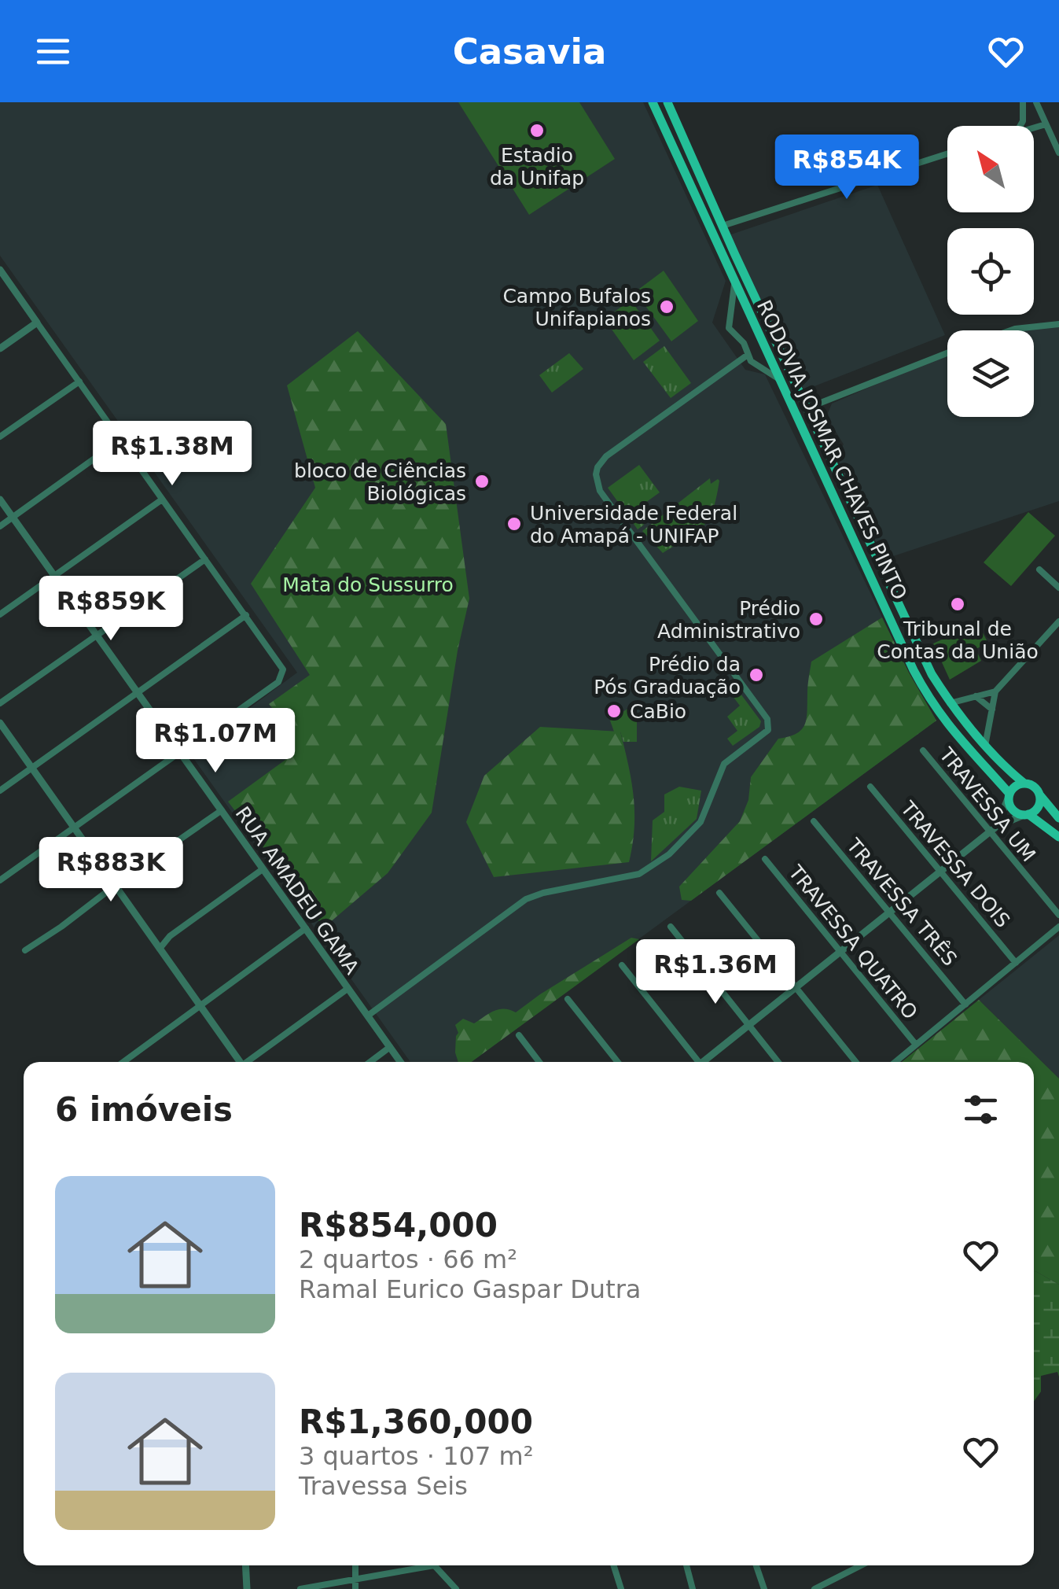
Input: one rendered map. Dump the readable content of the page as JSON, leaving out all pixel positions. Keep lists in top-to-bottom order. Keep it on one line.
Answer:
{"streets":{"main road":["RODOVIA JOSMAR CHAVES PINTO"],"street":["TRAVESSA UM","TRAVESSA DOIS","RUA AMADEU GAMA","TRAVESSA TRÊS","TRAVESSA QUATRO"]},"parks":["Mata do Sussurro"],"places":["Estadio da Unifap","Campo Bufalos Unifapianos","bloco de Ciências Biológicas","Universidade Federal do Amapá - UNIFAP","Tribunal de Contas da União","Prédio Administrativo","Prédio da Pós Graduação","CaBio"],"north":"top left","page":{"header":"Casavia","price":["R$854K","R$1.38M","R$859K","R$1.07M","R$883K","R$1.36M"],"heading":"6 imóveis","list":[{"name":"R$854,000","note":"2 quartos · 66 m² · Ramal Eurico Gaspar Dutra"},{"name":"R$1,360,000","note":"3 quartos · 107 m² · Travessa Seis"}]}}
